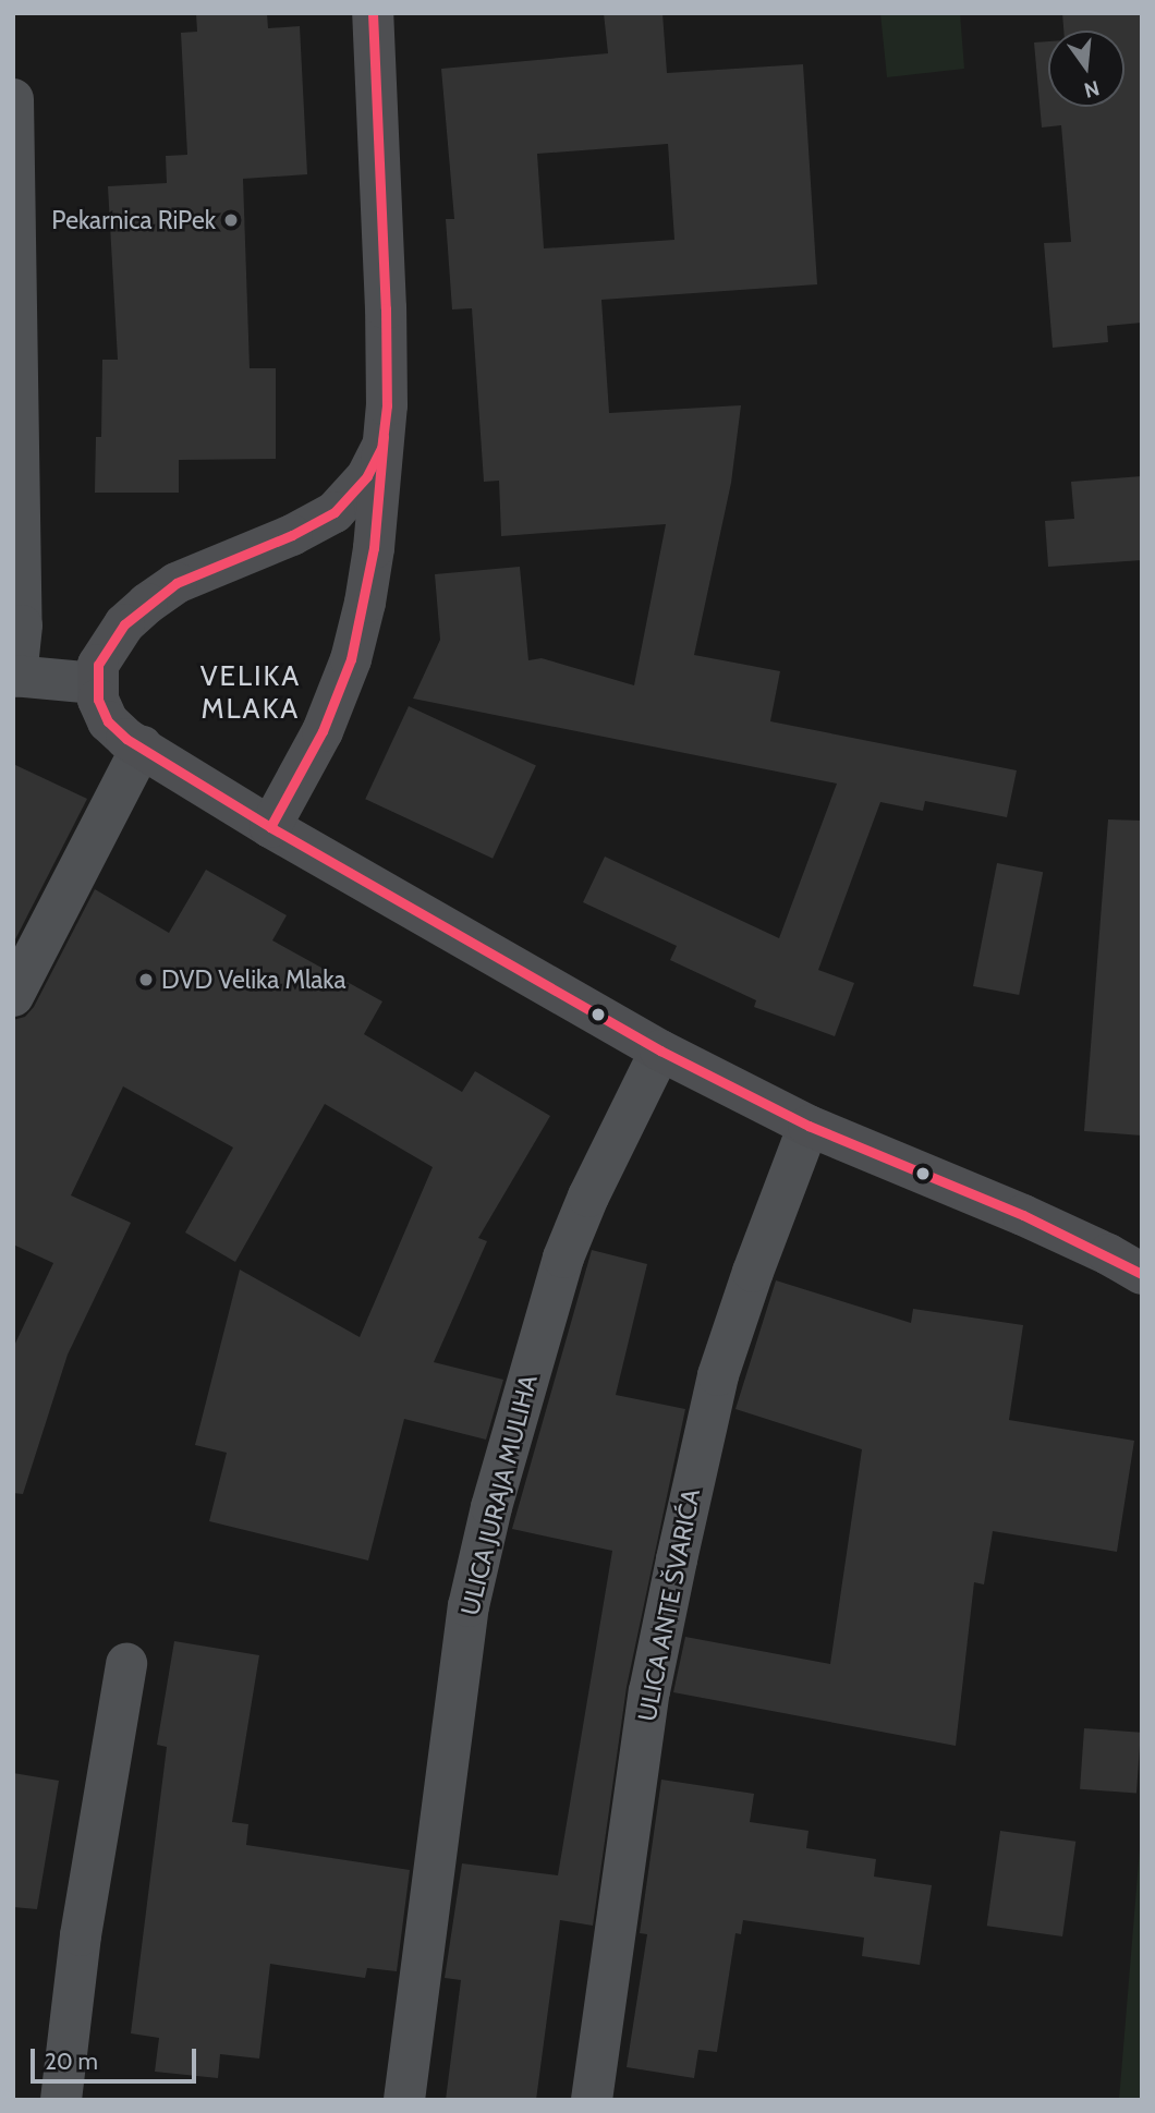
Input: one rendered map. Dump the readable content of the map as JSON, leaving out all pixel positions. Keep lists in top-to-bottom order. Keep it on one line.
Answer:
{"streets":{"street":["ULICA JURAJA MULIHA","ULICA ANTE ŠVARIĆA"]},"districts":["VELIKA MLAKA"],"places":["Pekarnica RiPek","DVD Velika Mlaka"],"scale_bar":"20 m","north":"bottom"}
